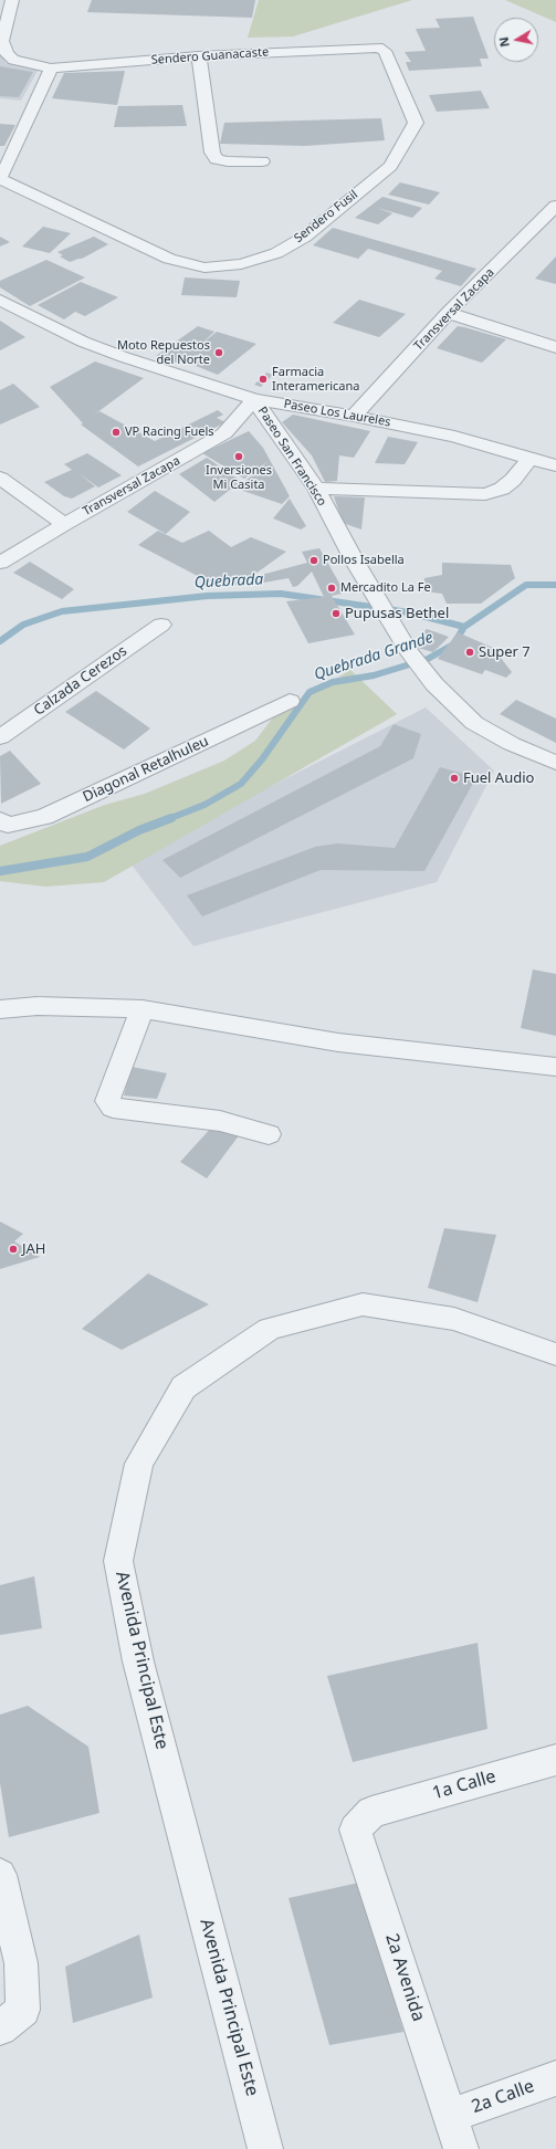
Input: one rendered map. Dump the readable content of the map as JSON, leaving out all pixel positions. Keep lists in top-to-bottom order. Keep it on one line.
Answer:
{"streets":{"street":["Sendero Guanacaste","Sendero Fusil","Transversal Zacapa","Paseo Los Laureles","Paseo San Francisco","Calzada Cerezos","Diagonal Retalhuleu","Avenida Principal Este","1a Calle","2a Avenida","2a Calle"]},"crossings":[["Sendero Guanacaste","Sendero Fusil"],["Transversal Zacapa","Paseo Los Laureles"],["Transversal Zacapa","Paseo San Francisco"],["Paseo Los Laureles","Paseo San Francisco"],["1a Calle","2a Avenida"],["2a Avenida","2a Calle"]],"water":["Quebrada","Quebrada Grande"],"places":["Moto Repuestos del Norte","Farmacia Interamericana","VP Racing Fuels","Inversiones Mi Casita","Pollos Isabella","Mercadito La Fe","Pupusas Bethel","Super 7","Fuel Audio","JAH"],"north":"left"}
